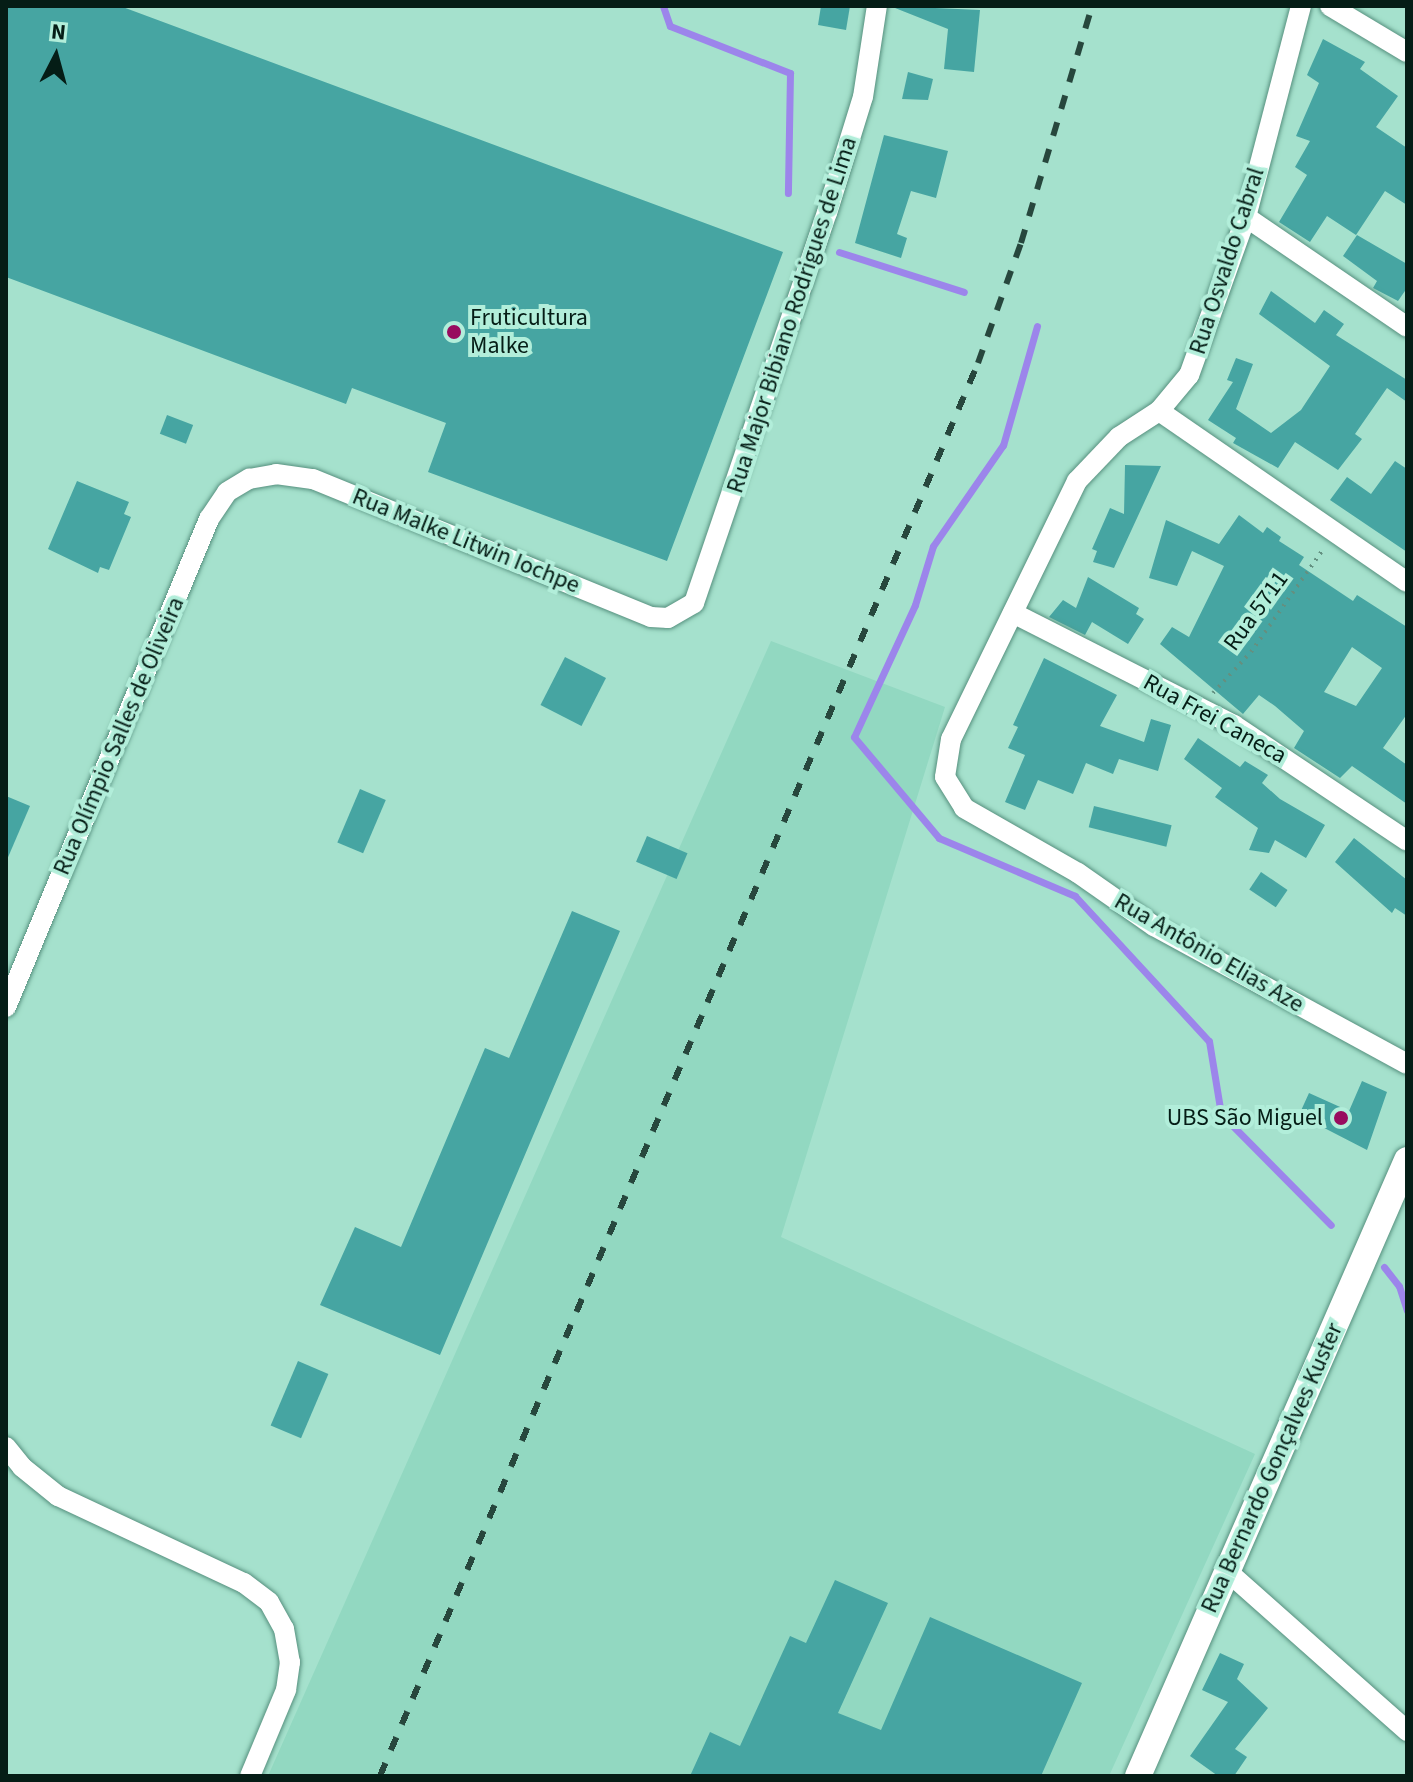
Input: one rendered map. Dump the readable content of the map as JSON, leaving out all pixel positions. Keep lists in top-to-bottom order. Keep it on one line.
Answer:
{"streets":{"street":["Rua Osvaldo Cabral","Rua Major Bibiano Rodrigues de Lima","Rua Malke Litwin Iochpe","Rua Frei Caneca","Rua Olímpio Salles de Oliveira","Rua Antônio Elias Aze","Rua Bernardo Gonçalves Kuster"],"path":["Rua 5711"]},"crossings":[["Rua Osvaldo Cabral","Rua Frei Caneca"],["Rua Osvaldo Cabral","Rua Antônio Elias Aze"],["Rua Major Bibiano Rodrigues de Lima","Rua Malke Litwin Iochpe"],["Rua Malke Litwin Iochpe","Rua Olímpio Salles de Oliveira"],["Rua 5711","Rua Frei Caneca"]],"places":["Fruticultura Malke","UBS São Miguel"],"north":"top"}
